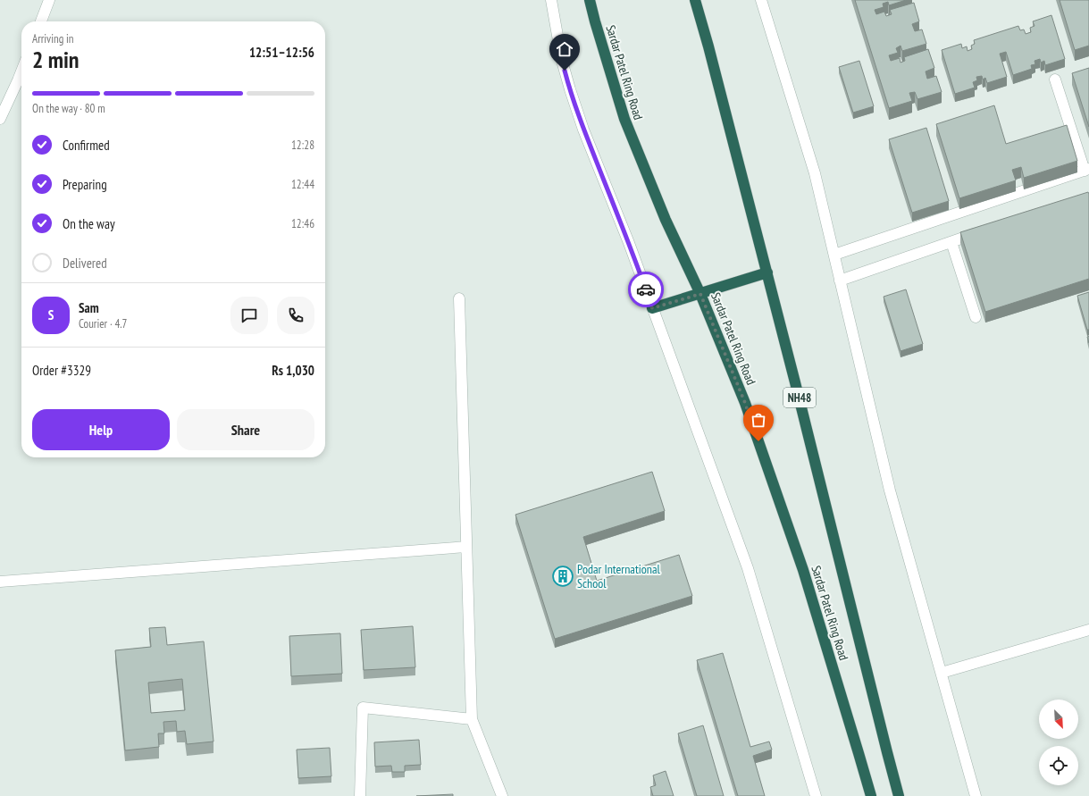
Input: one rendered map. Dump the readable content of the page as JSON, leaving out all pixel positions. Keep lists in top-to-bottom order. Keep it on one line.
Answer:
{"streets":{"highway":["Sardar Patel Ring Road","NH48"]},"places":{"building":["Podar International School"]},"north":"bottom right","page":{"heading":["2 min","Arriving in","12:51–12:56"],"panel":["Sam","Courier · 4.7","Order #3329","Rs 1,030"],"bar":"On the way · 80 m","list":[["Confirmed","12:28"],["Preparing","12:44"],["On the way","12:46"],"Delivered"],"round":"S","buttons":["Help","Share"]}}
